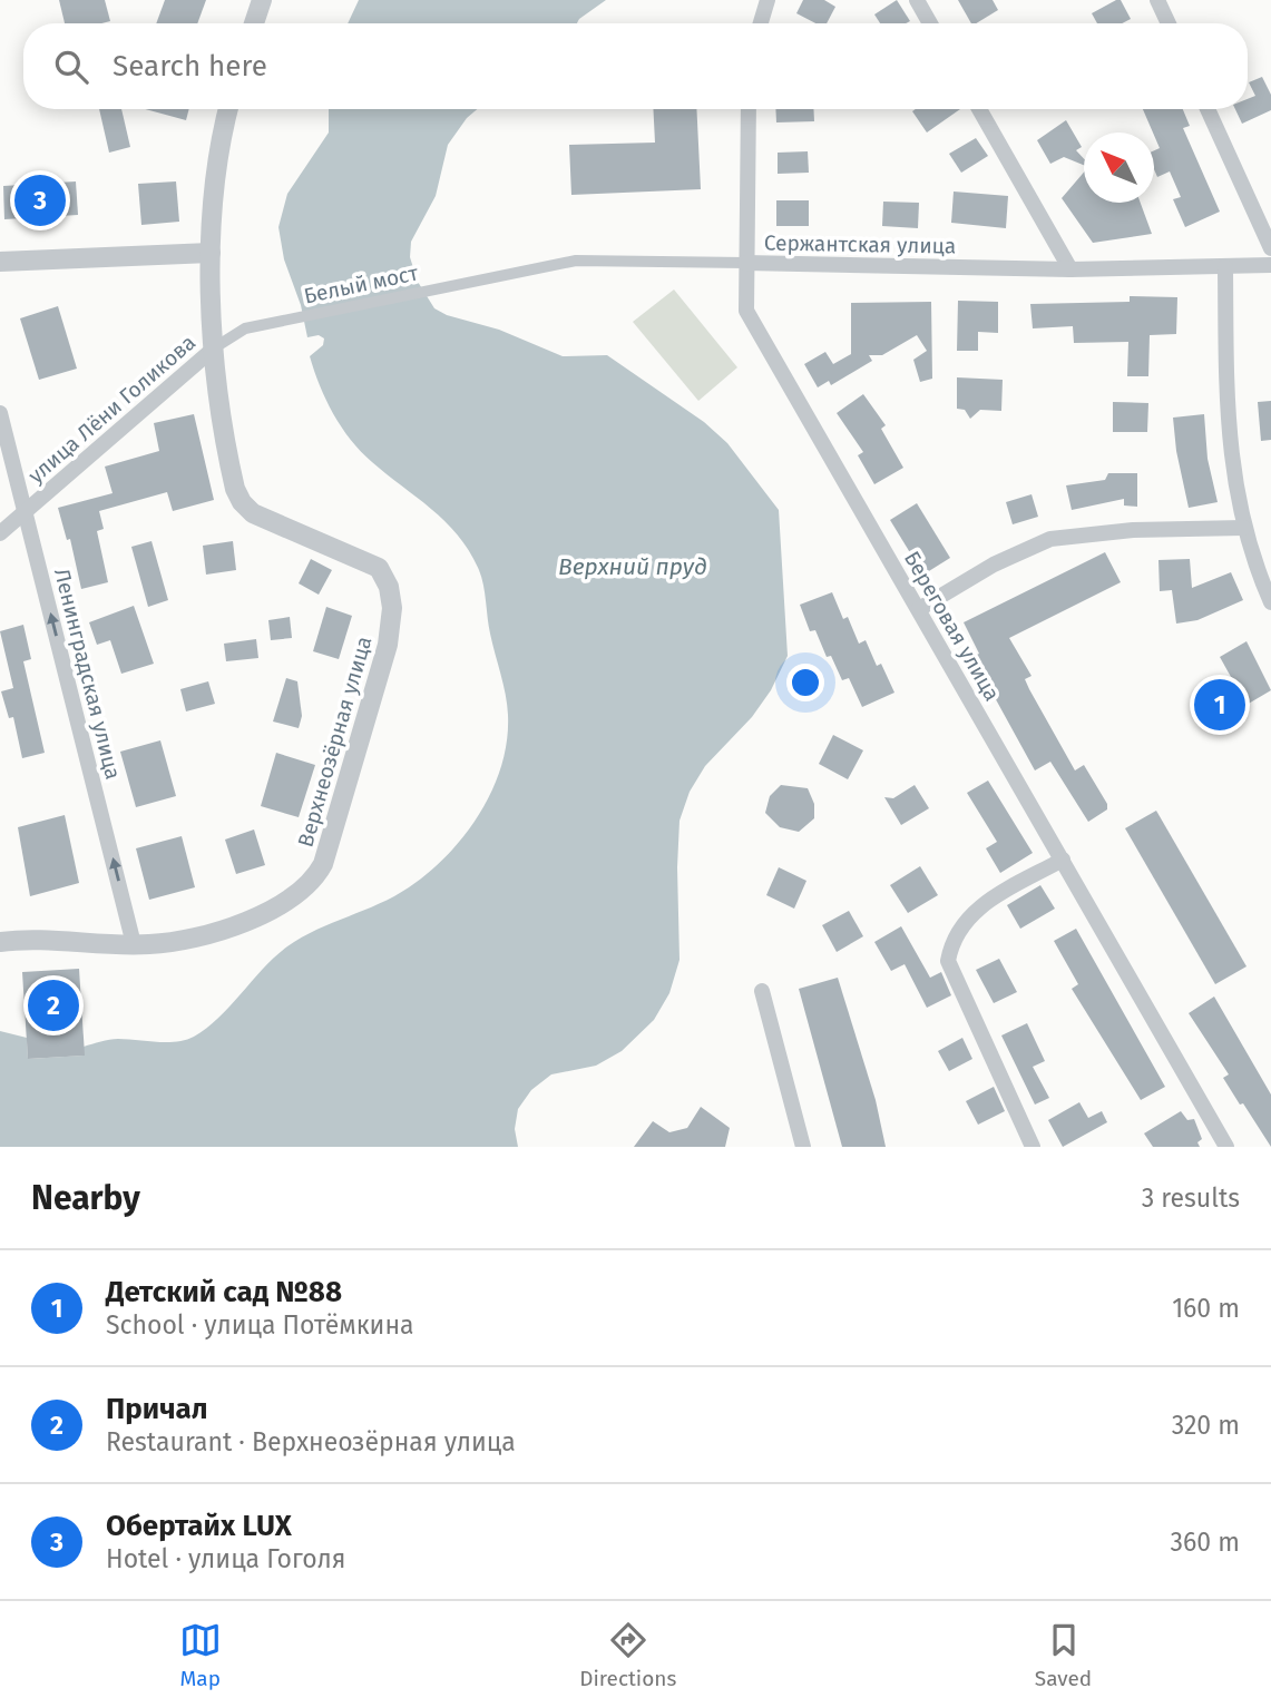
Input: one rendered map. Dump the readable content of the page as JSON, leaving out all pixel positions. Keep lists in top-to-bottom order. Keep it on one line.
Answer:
{"streets":{"street":["Сержантская улица","Белый мост","улица Лёни Голикова","Береговая улица","Ленинградская улица","Верхнеозёрная улица"]},"crossings":[["Сержантская улица","Белый мост"],["Сержантская улица","Береговая улица"],["Белый мост","улица Лёни Голикова"],["Белый мост","Верхнеозёрная улица"],["улица Лёни Голикова","Ленинградская улица"],["улица Лёни Голикова","Верхнеозёрная улица"],["Ленинградская улица","Верхнеозёрная улица"]],"one_way":["Ленинградская улица"],"water":["Верхний пруд"],"north":"top left","page":{"search":"Search here","pins":["3","1","2"],"heading":["Nearby","3 results"],"list":[{"mark":"1","name":"Детский сад №88","note":"School · улица Потёмкина","value":"160 m"},{"mark":"2","name":"Причал","note":"Restaurant · Верхнеозёрная улица","value":"320 m"},{"mark":"3","name":"Обертайх LUX","note":"Hotel · улица Гоголя","value":"360 m"}],"nav":["Map","Directions","Saved"]}}
